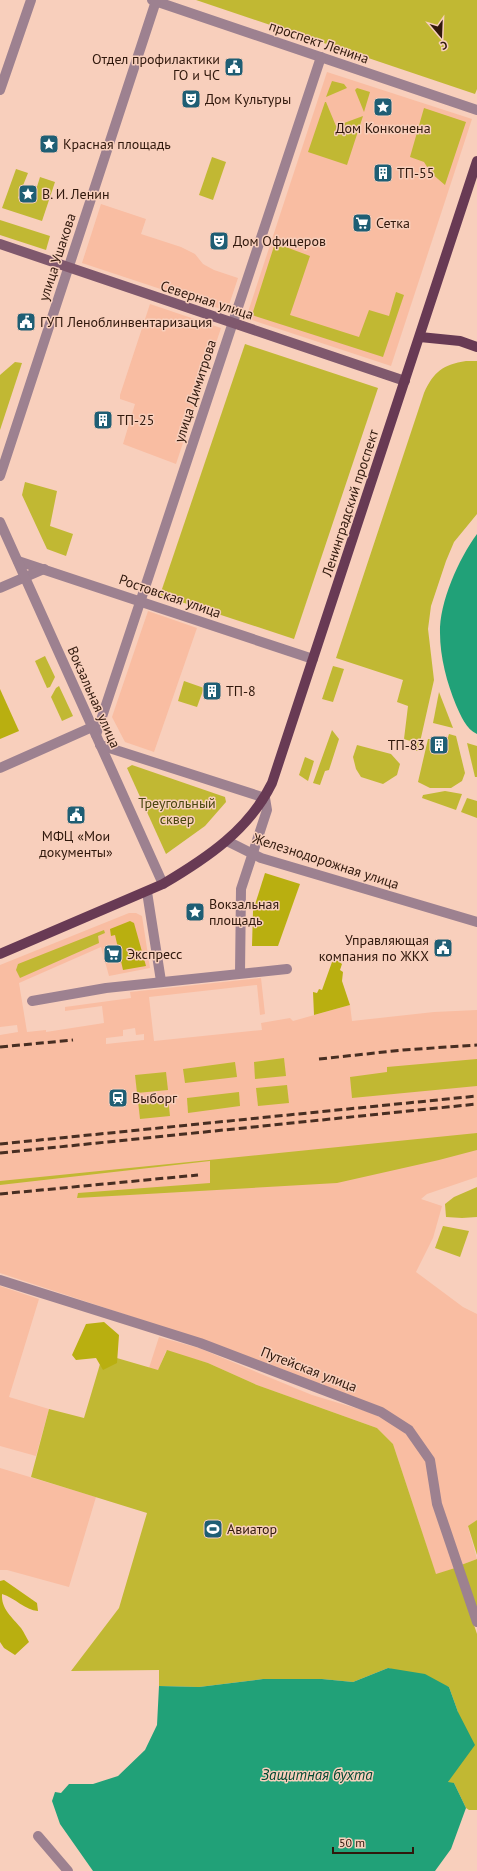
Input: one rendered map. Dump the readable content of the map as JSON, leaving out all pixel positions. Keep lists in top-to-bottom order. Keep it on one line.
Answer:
{"streets":{"main road":["Северная улица","Ленинградский проспект"],"street":["проспект Ленина","улица Ушакова","улица Димитрова","Ростовская улица","Вокзальная улица","Железнодорожная улица","Путейская улица"]},"crossings":[["проспект Ленина","улица Ушакова"],["проспект Ленина","улица Димитрова"],["улица Ушакова","Северная улица"],["Северная улица","улица Димитрова"],["Северная улица","Ленинградский проспект"],["улица Димитрова","Ростовская улица"],["улица Димитрова","Вокзальная улица"],["Ленинградский проспект","Ростовская улица"],["Ленинградский проспект","Железнодорожная улица"],["Ростовская улица","Вокзальная улица"]],"water":["Защитная бухта"],"parks":["Треугольный сквер"],"places":{"public building":["Отдел профилактики ГО и ЧС","ГУП Леноблинвентаризация","МФЦ «Мои документы»","Управляющая компания по ЖКХ"],"theatre":["Дом Культуры","Дом Офицеров"],"place":["Дом Конконена","Красная площадь","В. И. Ленин","Вокзальная площадь"],"building":["ТП-55","ТП-25","ТП-8","ТП-83"],"supermarket":["Сетка","Экспресс"],"station":["Выборг"],"sports":["Авиатор"]},"scale_bar":"50 m","north":"bottom"}
